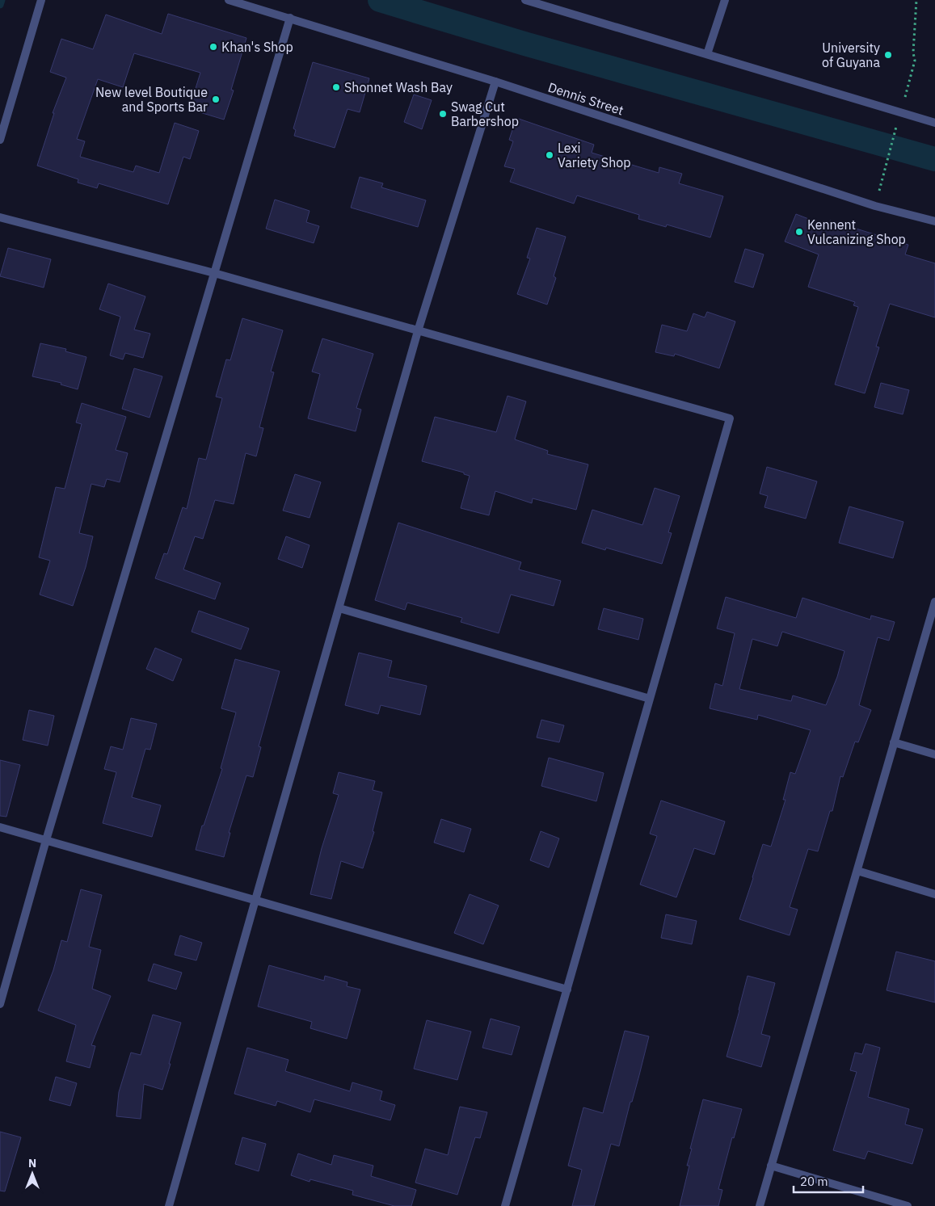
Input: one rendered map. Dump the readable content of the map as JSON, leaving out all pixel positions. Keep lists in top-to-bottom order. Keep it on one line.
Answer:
{"streets":{"street":["Dennis Street"]},"places":["Khan's Shop","University of Guyana","Shonnet Wash Bay","New level Boutique and Sports Bar","Swag Cut Barbershop","Lexi Variety Shop","Kennent Vulcanizing Shop"],"scale_bar":"20 m","north":"top"}
